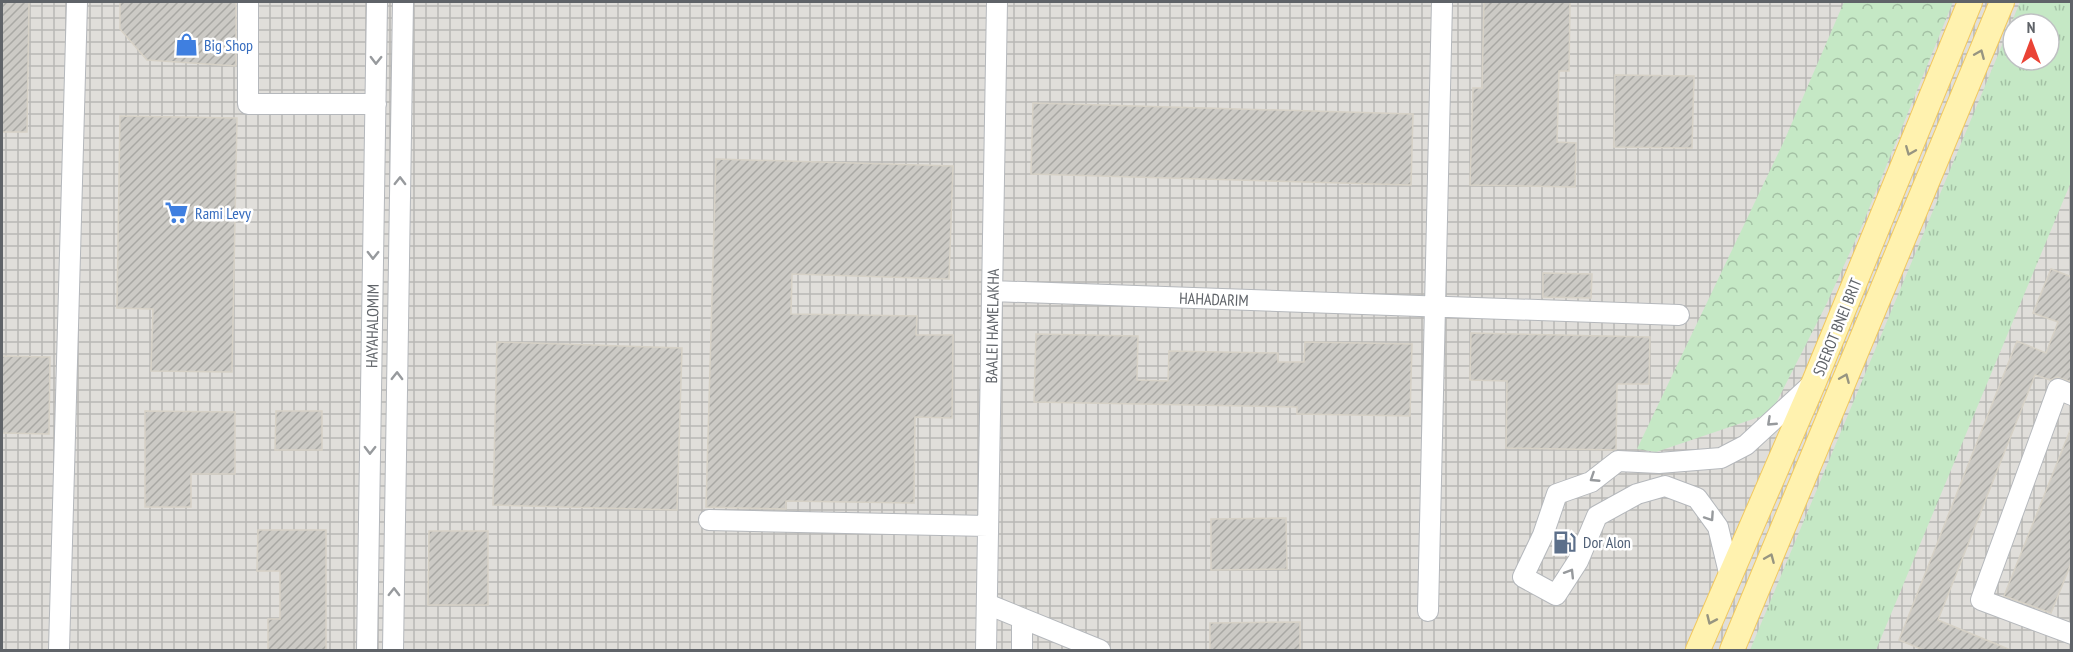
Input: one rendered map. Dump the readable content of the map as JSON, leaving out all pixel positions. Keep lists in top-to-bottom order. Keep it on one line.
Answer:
{"streets":{"main road":["SDEROT BNEI BRIT"],"street":["HAHADARIM","HAYAHALOMIM","BAALEI HAMELAKHA"]},"crossings":[["HAHADARIM","BAALEI HAMELAKHA"]],"places":{"shop":["Big Shop"],"supermarket":["Rami Levy"],"fuel station":["Dor Alon"]},"north":"top"}
